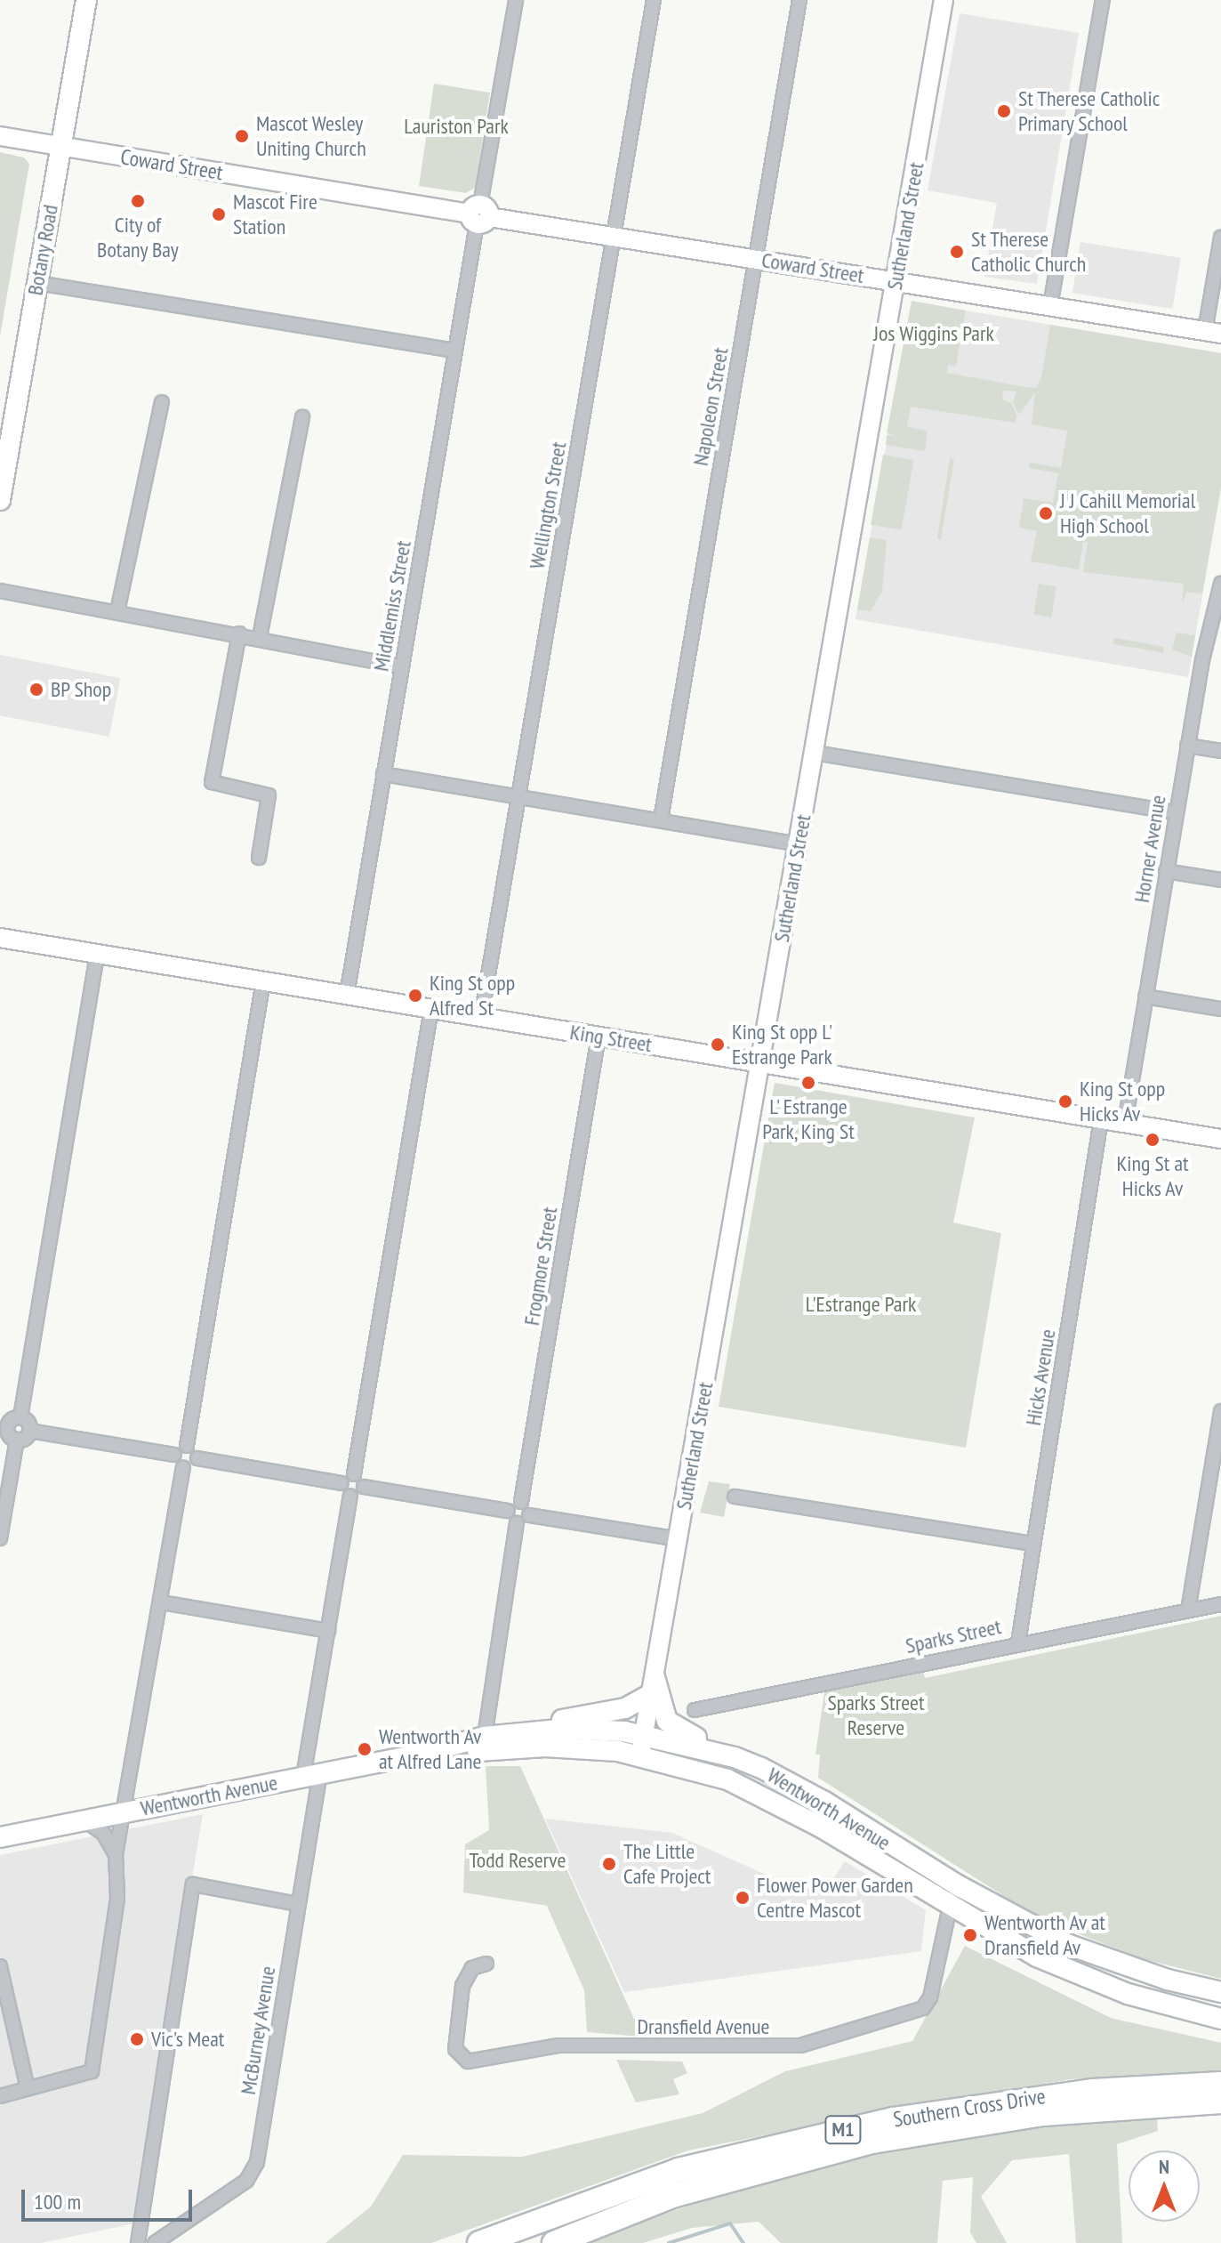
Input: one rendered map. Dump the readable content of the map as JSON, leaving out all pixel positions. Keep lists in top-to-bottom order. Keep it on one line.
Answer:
{"streets":{"highway":["Southern Cross Drive","M1"],"main road":["Botany Road","Wentworth Avenue"],"street":["Coward Street","Sutherland Street","Napoleon Street","Wellington Street","Middlemiss Street","Horner Avenue","King Street","Frogmore Street","Hicks Avenue","Sparks Street","Dransfield Avenue","McBurney Avenue"]},"crossings":[["Coward Street","Sutherland Street"],["Coward Street","Botany Road"],["Coward Street","Napoleon Street"],["Coward Street","Wellington Street"],["Coward Street","Middlemiss Street"],["Sutherland Street","King Street"],["Sutherland Street","Wentworth Avenue"],["Wellington Street","King Street"],["Middlemiss Street","King Street"],["Horner Avenue","King Street"],["King Street","Frogmore Street"],["King Street","Hicks Avenue"],["Hicks Avenue","Sparks Street"],["Wentworth Avenue","Dransfield Avenue"],["Wentworth Avenue","McBurney Avenue"]],"parks":["Lauriston Park","Jos Wiggins Park","L'Estrange Park","Sparks Street Reserve","Todd Reserve"],"places":["St Therese Catholic Primary School","Mascot Wesley Uniting Church","City of Botany Bay","Mascot Fire Station","St Therese Catholic Church","J J Cahill Memorial High School","BP Shop","King St opp Alfred St","King St opp L' Estrange Park","L' Estrange Park, King St","King St opp Hicks Av","King St at Hicks Av","Wentworth Av at Alfred Lane","The Little Cafe Project","Flower Power Garden Centre Mascot","Wentworth Av at Dransfield Av","Vic's Meat"],"scale_bar":"100 m","north":"top"}
